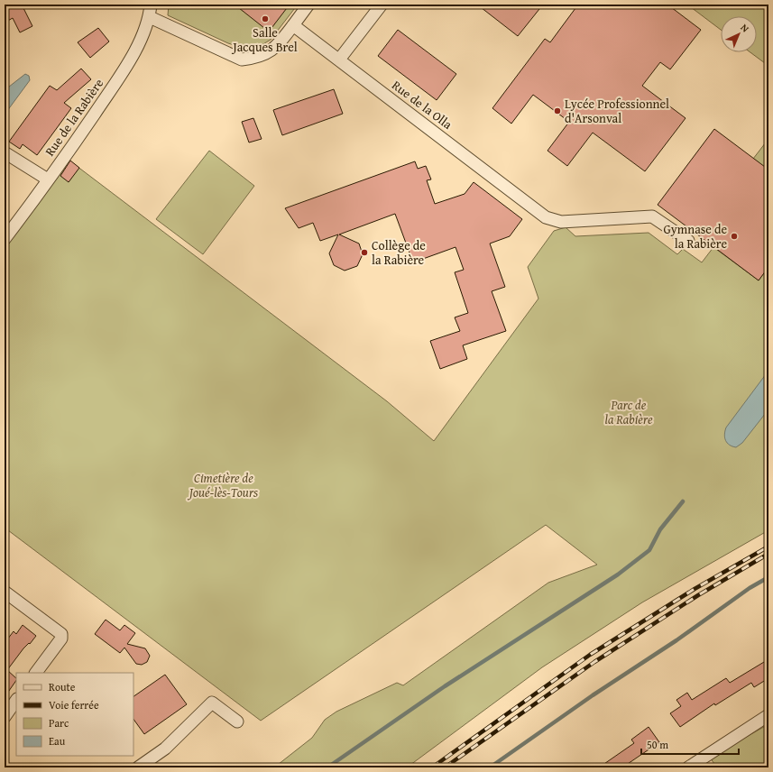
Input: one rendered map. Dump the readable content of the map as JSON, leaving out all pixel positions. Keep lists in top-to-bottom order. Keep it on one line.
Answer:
{"streets":{"street":["Rue de la Olla","Rue de la Rabière"]},"parks":["Parc de la Rabière","Cimetière de Joué-lès-Tours"],"places":["Salle Jacques Brel","Lycée Professionnel d'Arsonval","Gymnase de la Rabière","Collège de la Rabière"],"legend":["Route","Voie ferrée","Parc","Eau"],"scale_bar":"50 m","north":"top right"}
